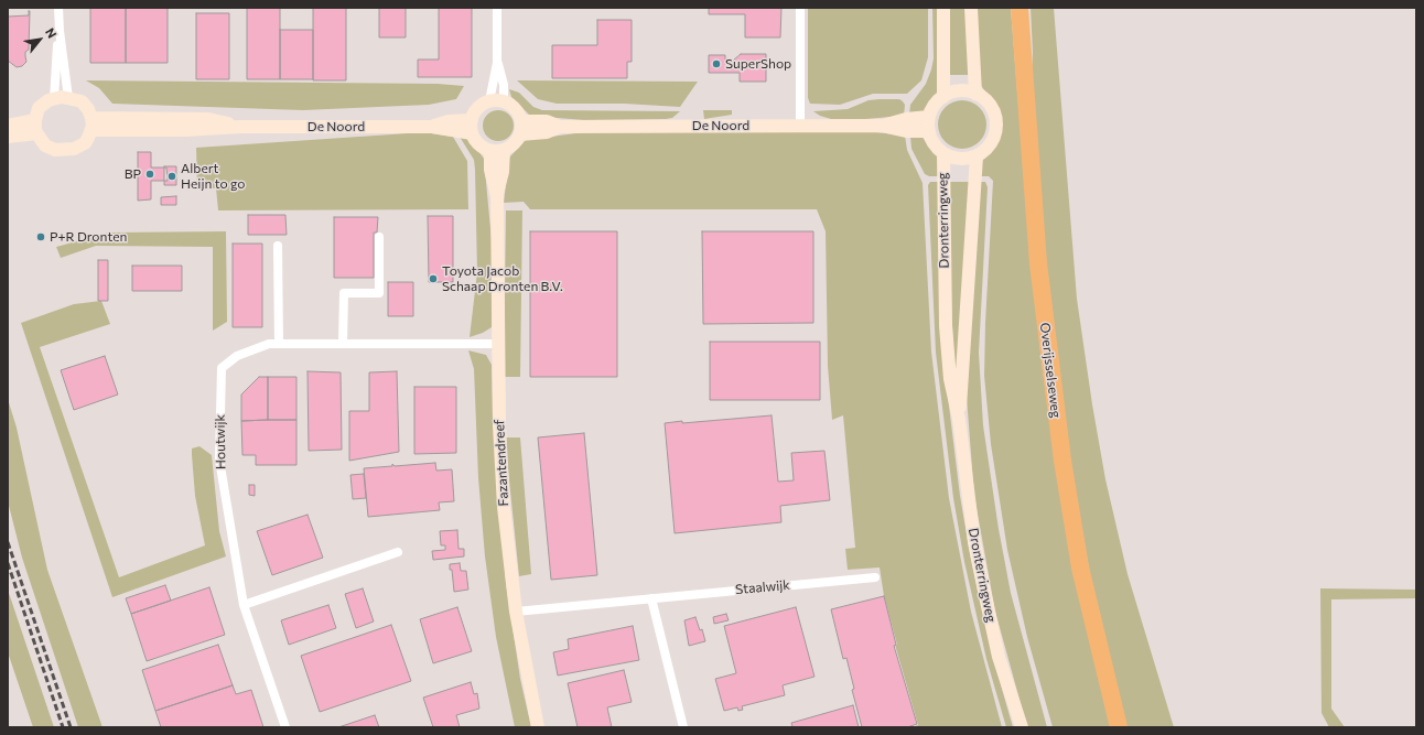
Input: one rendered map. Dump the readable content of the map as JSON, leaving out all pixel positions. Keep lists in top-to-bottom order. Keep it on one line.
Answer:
{"streets":{"highway":["Overijsselseweg"],"main road":["De Noord","Dronterringweg","Fazantendreef"],"street":["Houtwijk","Staalwijk"]},"crossings":[["De Noord","Dronterringweg"],["De Noord","Fazantendreef"],["Houtwijk","Fazantendreef"],["Fazantendreef","Staalwijk"]],"places":["SuperShop","BP","Albert Heijn to go","P+R Dronten","Toyota Jacob Schaap Dronten B.V."],"north":"top right"}
